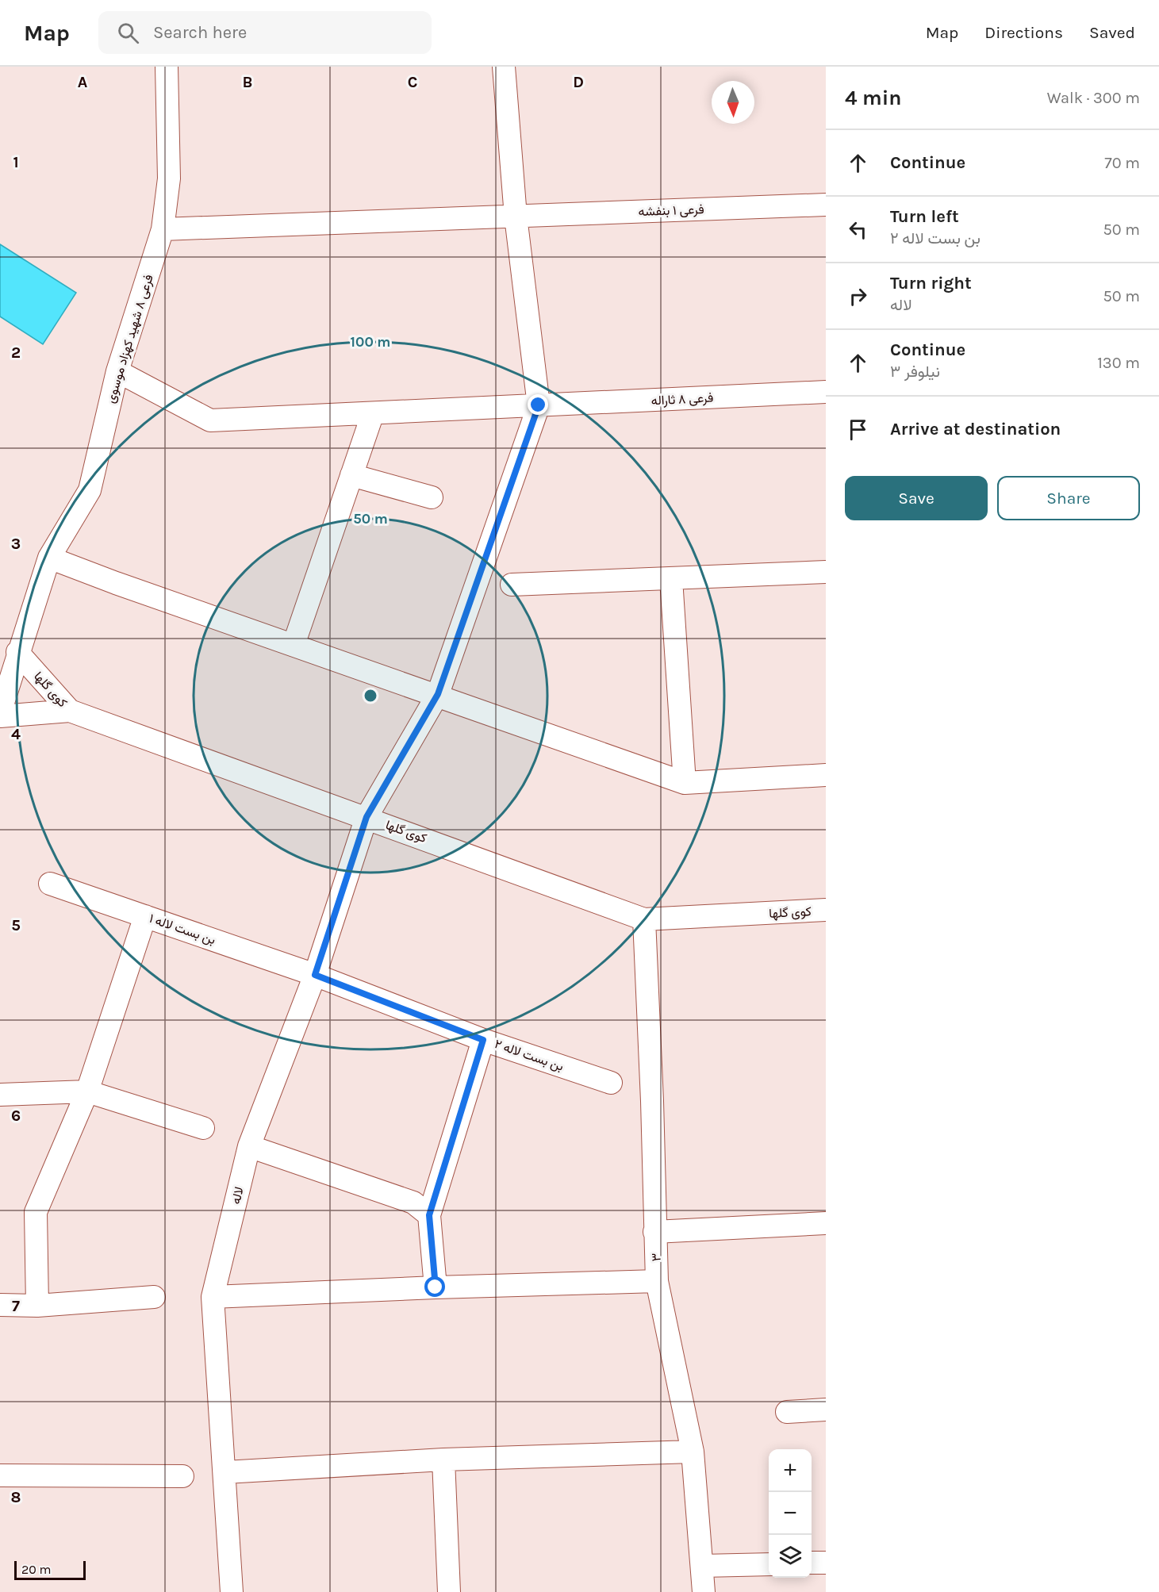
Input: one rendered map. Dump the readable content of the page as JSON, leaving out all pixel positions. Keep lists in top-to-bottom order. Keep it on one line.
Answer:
{"streets":{"street":["فرعی ۱ بنفشه","فرعی ۸ شهید کهزاد موسوی","فرعی ۸ ثاراله","کوی گلها","بن بست لاله ۱","بن بست لاله ۲","لاله","۳"]},"crossings":[["فرعی ۱ بنفشه","فرعی ۸ شهید کهزاد موسوی"],["فرعی ۸ شهید کهزاد موسوی","فرعی ۸ ثاراله"],["فرعی ۸ شهید کهزاد موسوی","کوی گلها"],["فرعی ۸ ثاراله","لاله"],["کوی گلها","لاله"],["کوی گلها","۳"],["بن بست لاله ۱","بن بست لاله ۲"],["بن بست لاله ۱","لاله"],["بن بست لاله ۲","لاله"]],"scale_bar":"20 m","north":"bottom","page":{"header":"Map","search":"Search here","nav":["Map","Directions","Saved"],"heading":["4 min","Walk · 300 m"],"list":[["Continue","70 m"],["Turn left","بن بست لاله ۲","50 m"],["Turn right","لاله","50 m"],["Continue","نیلوفر ۳","130 m"],"Arrive at destination"],"buttons":["Save","Share"],"map_buttons":["+","−"],"scale":"20 m"},"grid":{"columns":["A","B","C","D"],"rows":["1","2","3","4","5","6","7","8"]},"rings":["100 m","50 m"]}
